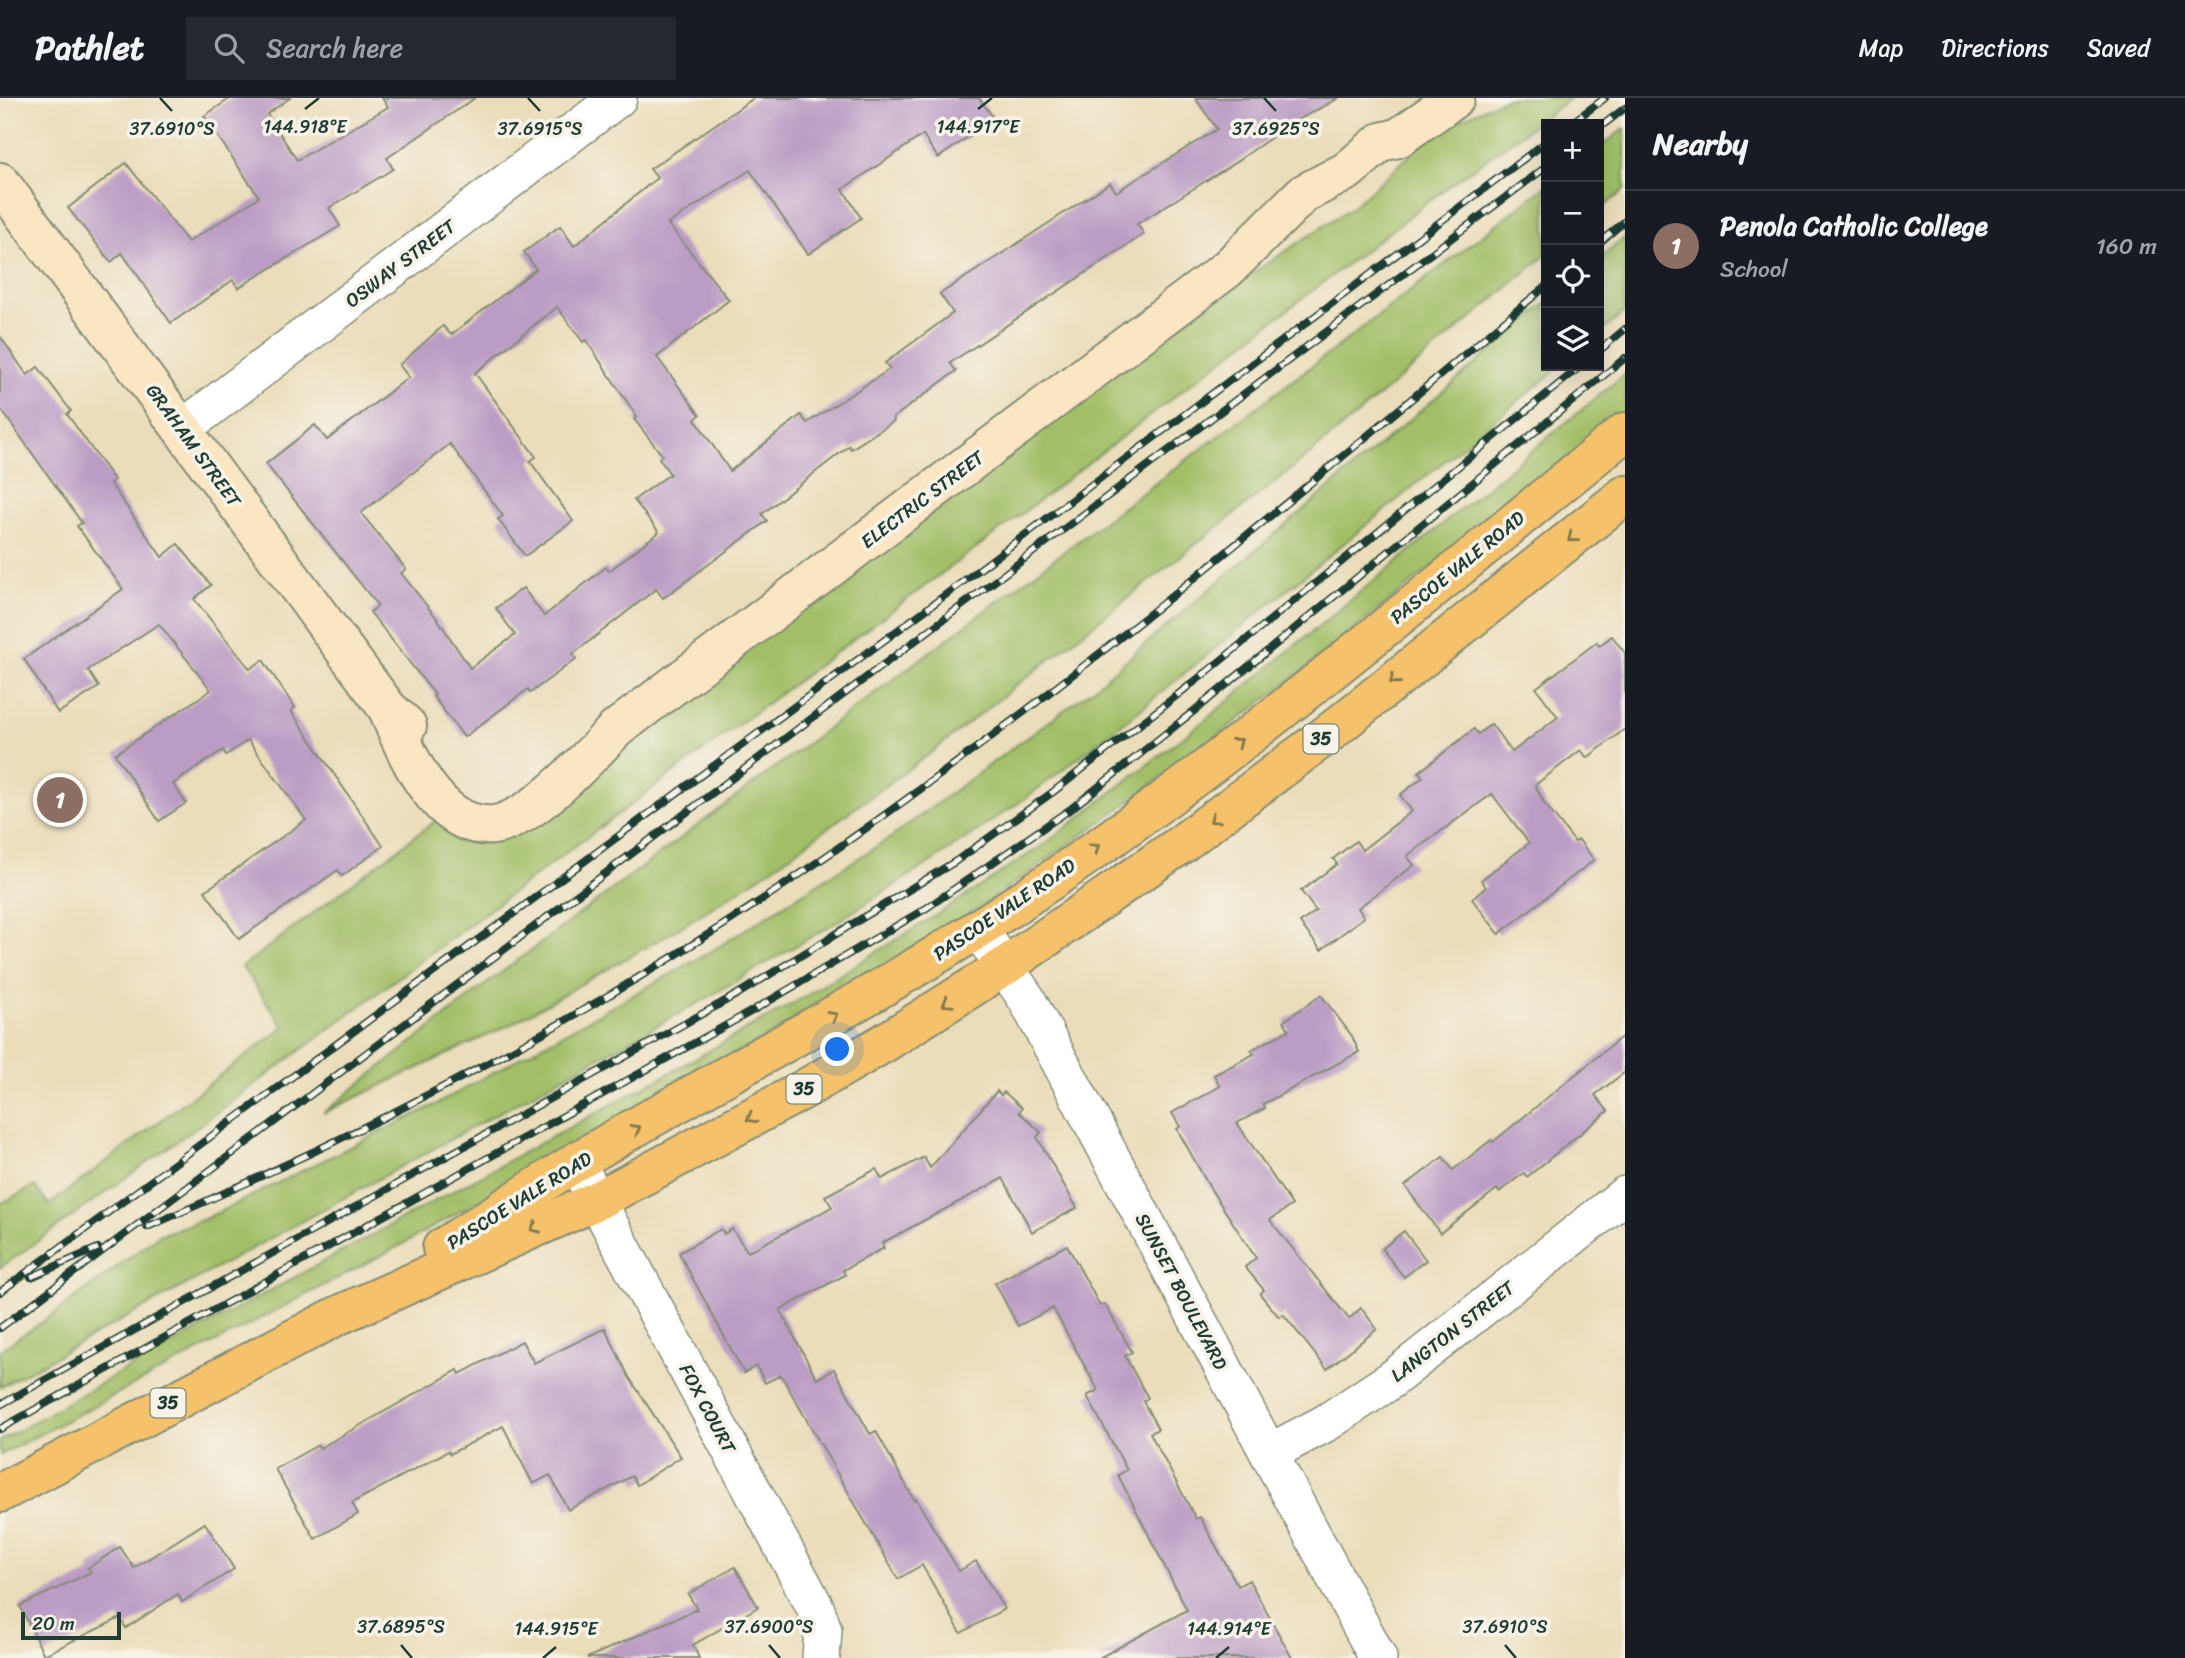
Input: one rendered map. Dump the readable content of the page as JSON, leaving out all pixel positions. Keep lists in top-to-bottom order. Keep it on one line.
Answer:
{"streets":{"main road":["PASCOE VALE ROAD","35"],"street":["OSWAY STREET","GRAHAM STREET","ELECTRIC STREET","SUNSET BOULEVARD","LANGTON STREET","FOX COURT"]},"crossings":[["OSWAY STREET","GRAHAM STREET"],["GRAHAM STREET","ELECTRIC STREET"],["PASCOE VALE ROAD","SUNSET BOULEVARD"],["PASCOE VALE ROAD","FOX COURT"],["SUNSET BOULEVARD","LANGTON STREET"]],"scale_bar":"20 m","page":{"header":"Pathlet","search":"Search here","nav":["Map","Directions","Saved"],"heading":"Nearby","map_buttons":["+","−"],"list":[{"mark":"1","name":"Penola Catholic College","note":"School","value":"160 m"}],"pins":"1","scale":"20 m"},"coordinates":["144.918°E","144.917°E","37.6910°S","37.6915°S","37.6925°S","37.6895°S","37.6900°S","144.915°E","144.914°E"]}
